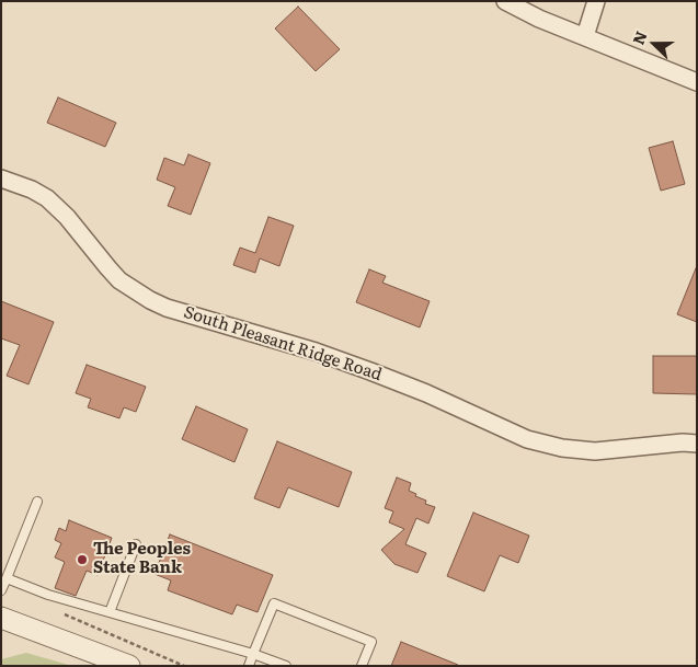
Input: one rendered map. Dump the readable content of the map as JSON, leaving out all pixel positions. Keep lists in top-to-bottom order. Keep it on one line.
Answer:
{"streets":{"street":["South Pleasant Ridge Road"]},"places":["The Peoples State Bank"],"north":"left"}
